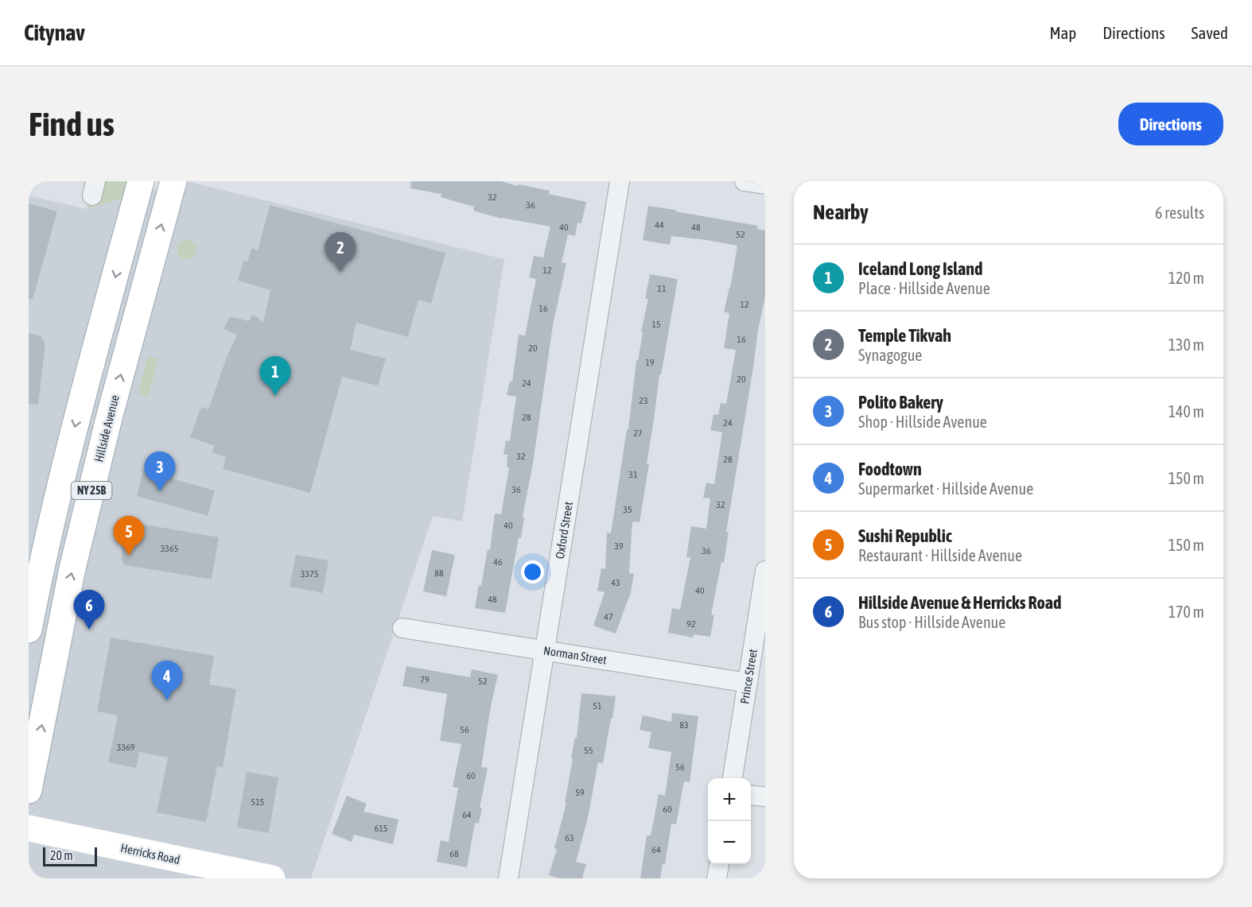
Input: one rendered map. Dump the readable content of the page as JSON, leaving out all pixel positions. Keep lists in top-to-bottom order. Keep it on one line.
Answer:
{"streets":{"main road":["Hillside Avenue","NY 25B","Herricks Road"],"street":["Oxford Street","Norman Street","Prince Street"]},"crossings":[["Oxford Street","Norman Street"],["Norman Street","Prince Street"]],"house_numbers":["32","36","44","40","48","52","12","11","12","16","15","16","20","19","20","24","23","28","24","27","32","28","31","36","32","35","40","39","3365","36","46","88","3375","43","40","48","47","92","79","52","51","83","56","3369","55","56","60","59","515","60","64","615","63","64","68"],"scale_bar":"20 m","page":{"header":"Citynav","nav":["Map","Directions","Saved"],"buttons":"Directions","title":"Find us","heading":["Nearby","6 results"],"pins":["2","1","3","5","6","4"],"list":[{"mark":"1","name":"Iceland Long Island","note":"Place · Hillside Avenue","value":"120 m"},{"mark":"2","name":"Temple Tikvah","note":"Synagogue","value":"130 m"},{"mark":"3","name":"Polito Bakery","note":"Shop · Hillside Avenue","value":"140 m"},{"mark":"4","name":"Foodtown","note":"Supermarket · Hillside Avenue","value":"150 m"},{"mark":"5","name":"Sushi Republic","note":"Restaurant · Hillside Avenue","value":"150 m"},{"mark":"6","name":"Hillside Avenue & Herricks Road","note":"Bus stop · Hillside Avenue","value":"170 m"}],"map_buttons":["+","−"],"scale":"20 m"}}
